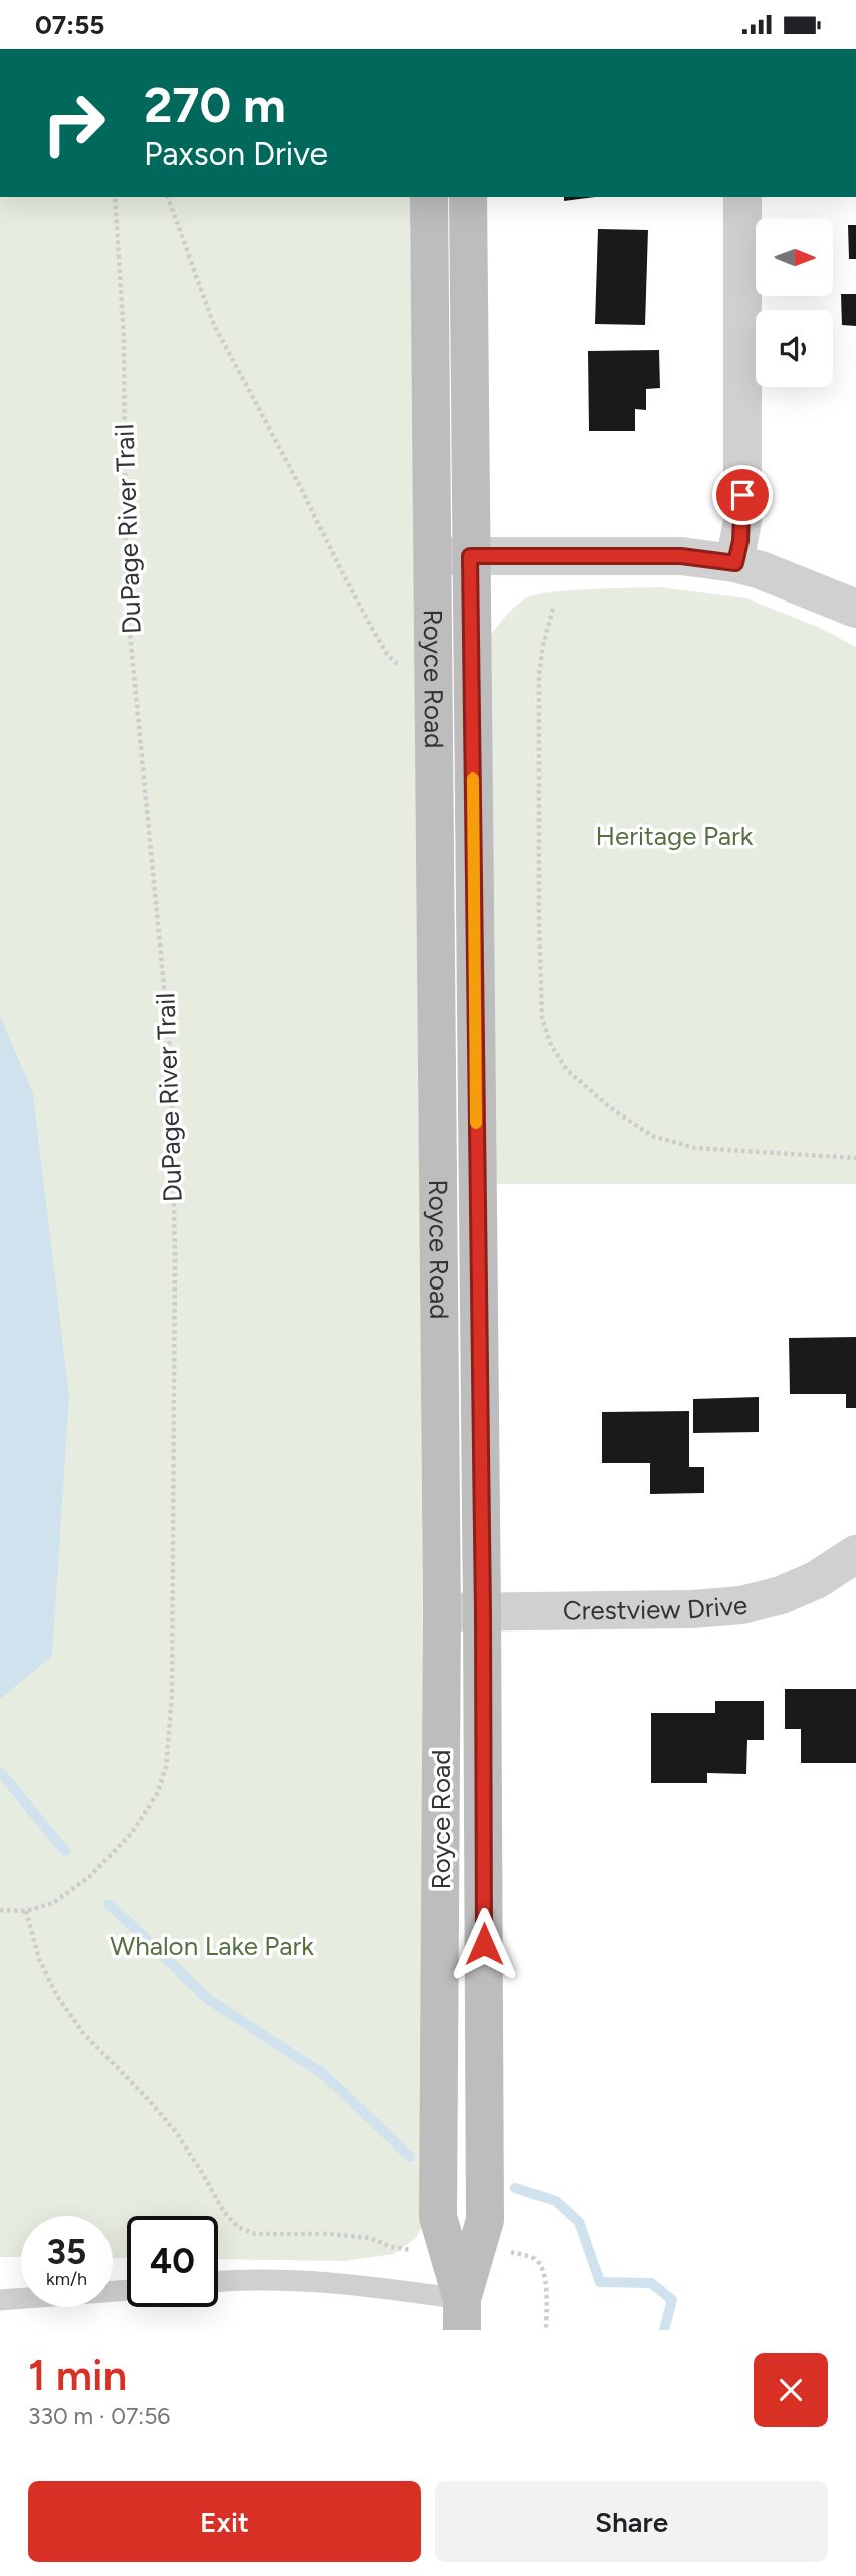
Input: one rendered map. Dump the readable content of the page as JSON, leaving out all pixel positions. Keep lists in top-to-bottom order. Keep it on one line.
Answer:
{"streets":{"street":["Royce Road","Crestview Drive"],"path":["DuPage River Trail"]},"crossings":[["Royce Road","Crestview Drive"]],"parks":["Heritage Park","Whalon Lake Park"],"north":"right","page":{"status":"07:55","turn":["270 m","Paxson Drive"],"speed":"35 km/h","limit":"40","heading":["1 min","330 m · 07:56"],"buttons":["Exit","Share"]}}
